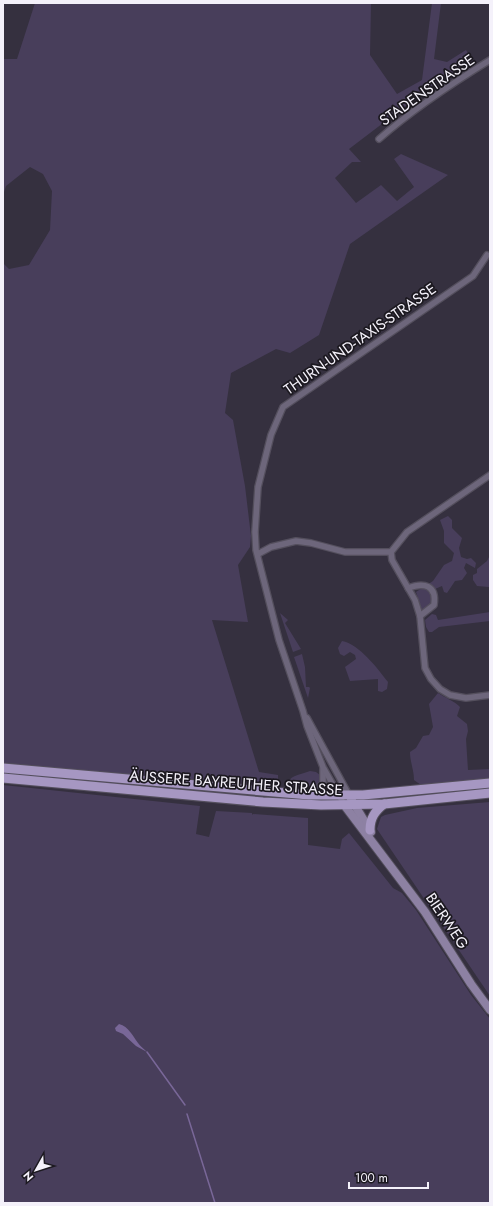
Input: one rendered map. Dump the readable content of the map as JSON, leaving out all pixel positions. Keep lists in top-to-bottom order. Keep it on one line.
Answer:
{"streets":{"main road":["ÄUSSERE BAYREUTHER STRASSE","BIERWEG"],"street":["STADENSTRASSE","THURN-UND-TAXIS-STRASSE"]},"crossings":[["THURN-UND-TAXIS-STRASSE","ÄUSSERE BAYREUTHER STRASSE"],["THURN-UND-TAXIS-STRASSE","BIERWEG"],["ÄUSSERE BAYREUTHER STRASSE","BIERWEG"]],"scale_bar":"100 m","north":"bottom left"}
